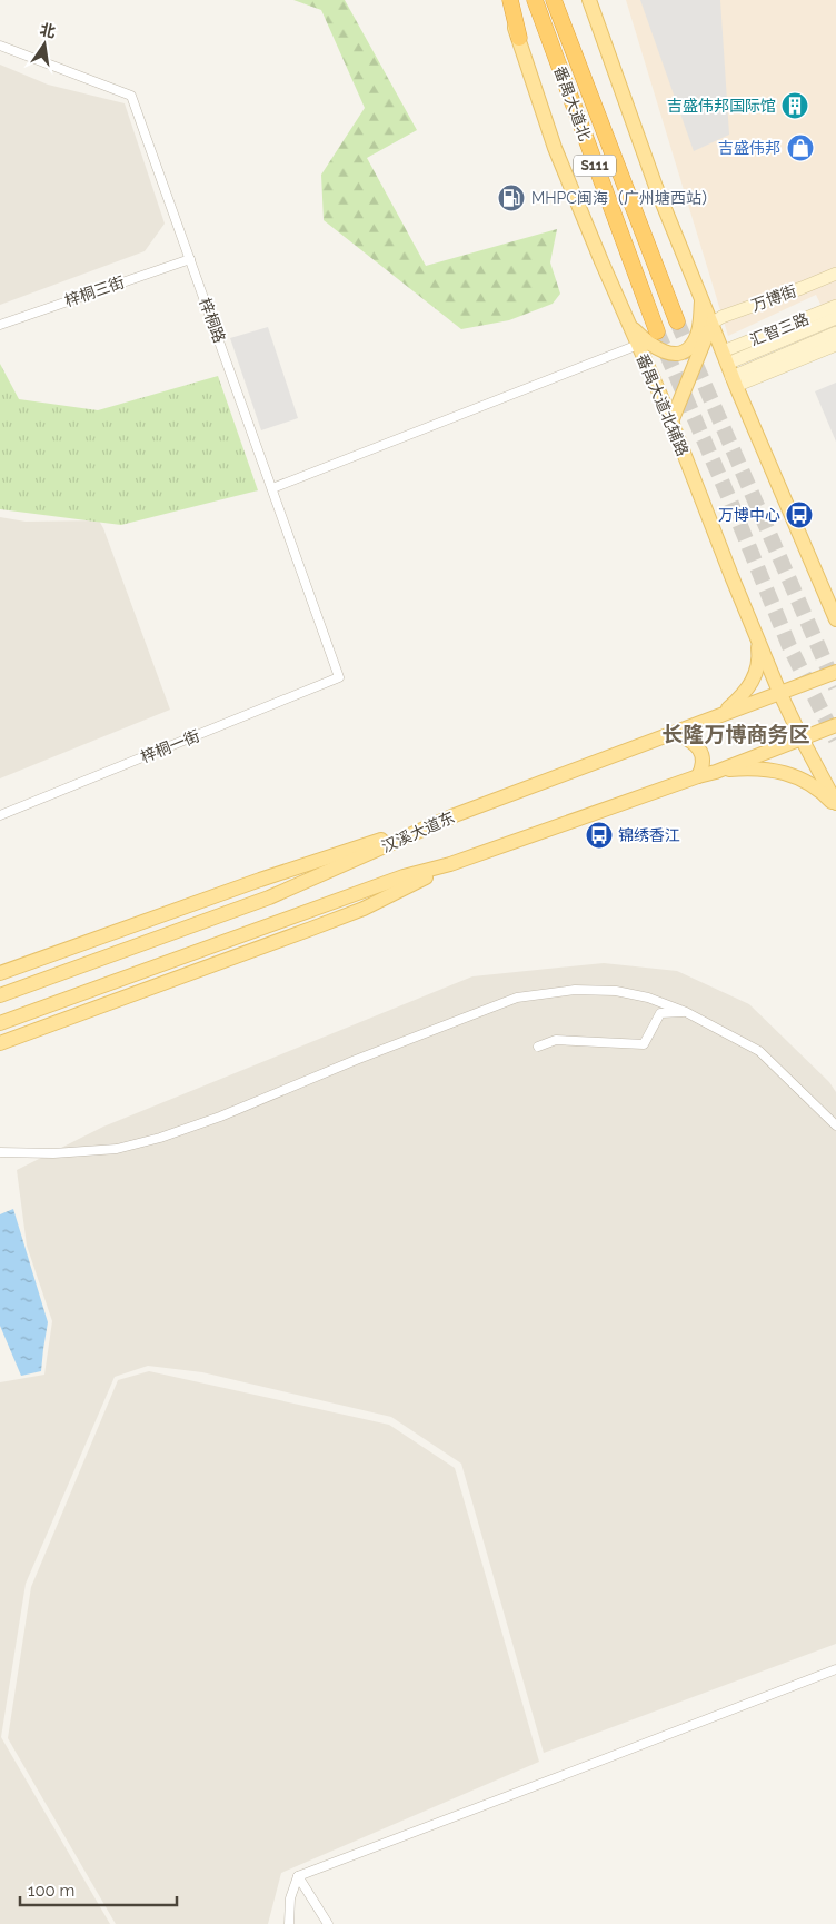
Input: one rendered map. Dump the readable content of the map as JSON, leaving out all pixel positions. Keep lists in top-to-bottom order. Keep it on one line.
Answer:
{"streets":{"highway":["番禺大道北","S111"],"main road":["番禺大道北辅路","汉溪大道东"],"street":["梓桐三街","万博街","梓桐路","汇智三路","梓桐一街"]},"crossings":[["梓桐三街","梓桐路"],["梓桐路","梓桐一街"],["番禺大道北辅路","汉溪大道东"]],"districts":["长隆万博商务区"],"places":{"building":["吉盛伟邦国际馆"],"shop":["吉盛伟邦"],"fuel station":["MHPC闽海（广州塘西站）"],"bus stop":["万博中心","锦绣香江"]},"scale_bar":"100 m","north":"top"}
